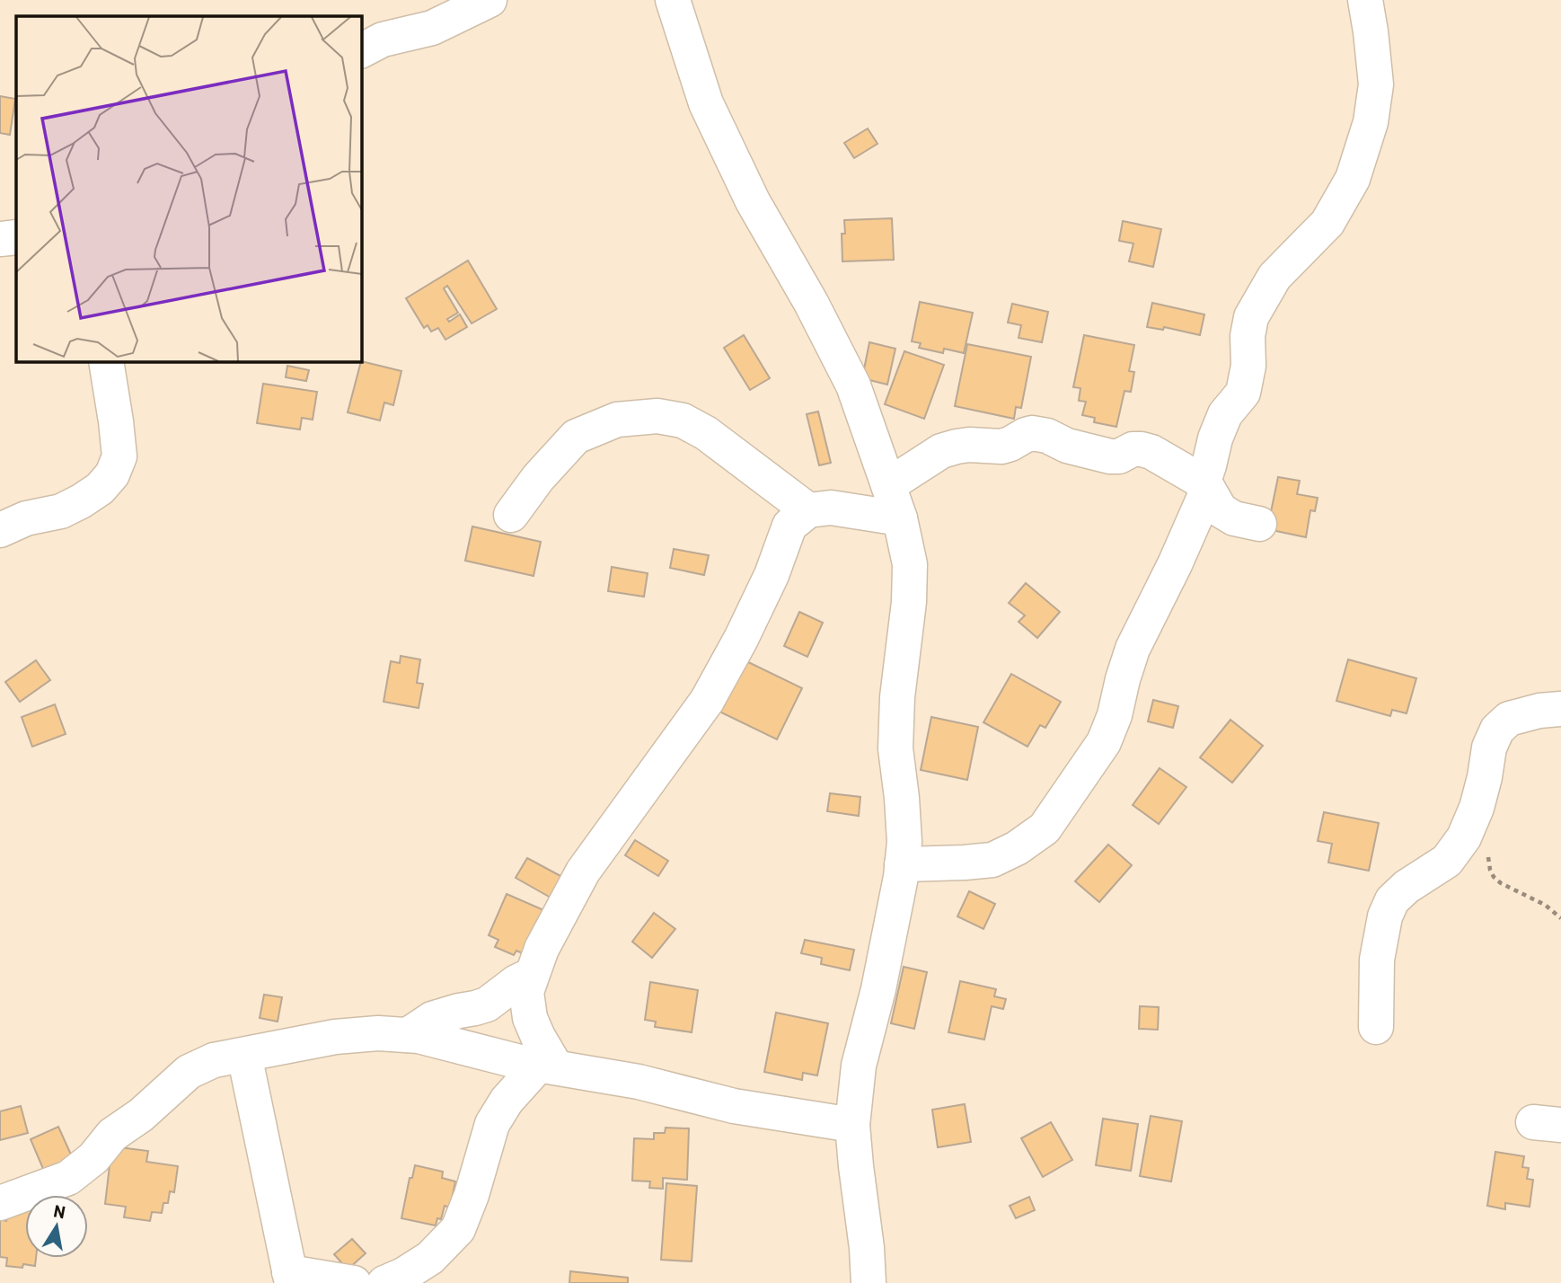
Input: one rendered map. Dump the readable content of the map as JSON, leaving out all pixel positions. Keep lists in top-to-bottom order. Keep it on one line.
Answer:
{"north":"top"}
